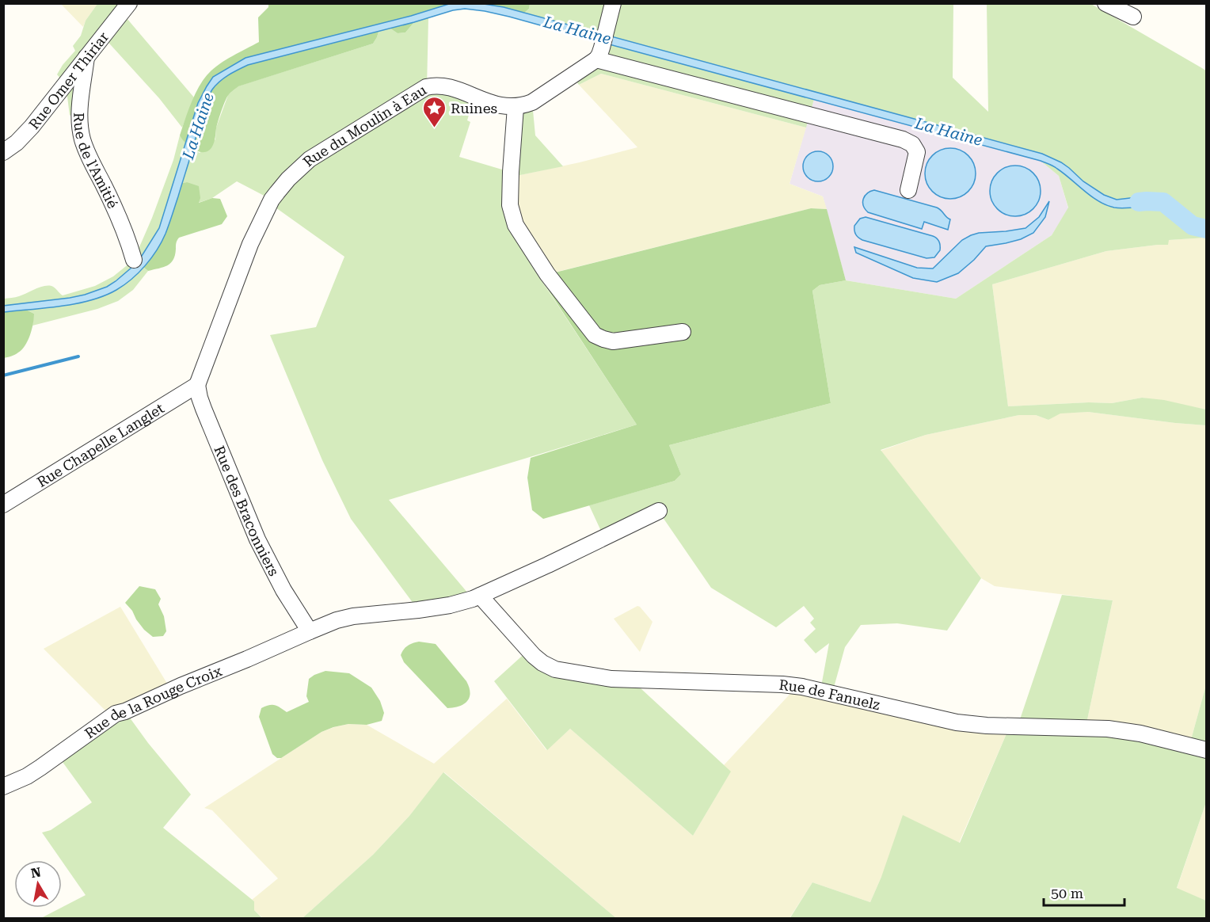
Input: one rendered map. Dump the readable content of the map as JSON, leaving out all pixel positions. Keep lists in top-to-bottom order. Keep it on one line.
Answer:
{"streets":{"street":["Rue Omer Thiriar","Rue du Moulin à Eau","Rue de l'Amitié","Rue Chapelle Langlet","Rue des Braconniers","Rue de Fanuelz","Rue de la Rouge Croix"]},"crossings":[["Rue Omer Thiriar","Rue de l'Amitié"],["Rue du Moulin à Eau","Rue Chapelle Langlet"],["Rue du Moulin à Eau","Rue des Braconniers"],["Rue Chapelle Langlet","Rue des Braconniers"],["Rue des Braconniers","Rue de la Rouge Croix"],["Rue de Fanuelz","Rue de la Rouge Croix"]],"water":["La Haine"],"places":{"place":["Ruines"]},"scale_bar":"50 m","north":"top"}
